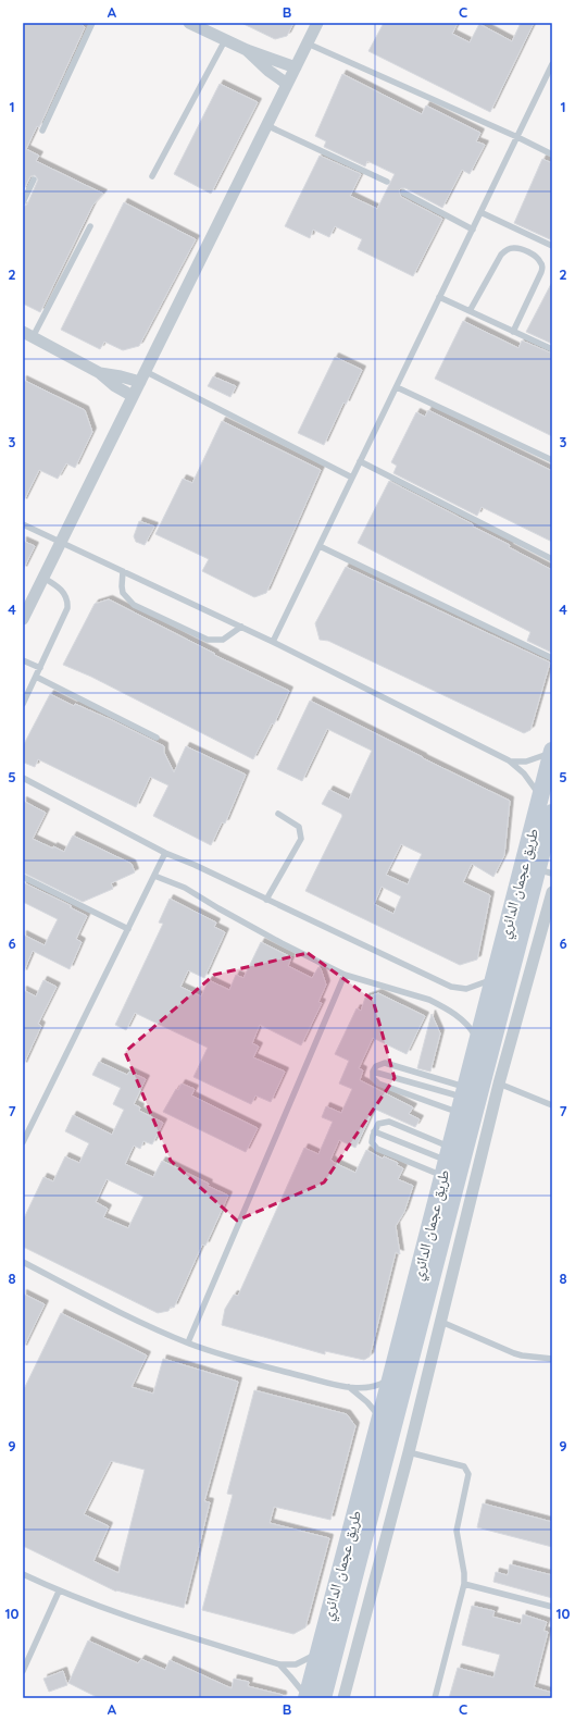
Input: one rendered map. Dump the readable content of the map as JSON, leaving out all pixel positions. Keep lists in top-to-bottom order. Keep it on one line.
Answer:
{"streets":{"main road":["طريق عجمان الدائري"]},"grid":{"columns":["A","B","C"],"rows":["1","2","3","4","5","6","7","8","9","10"]}}
